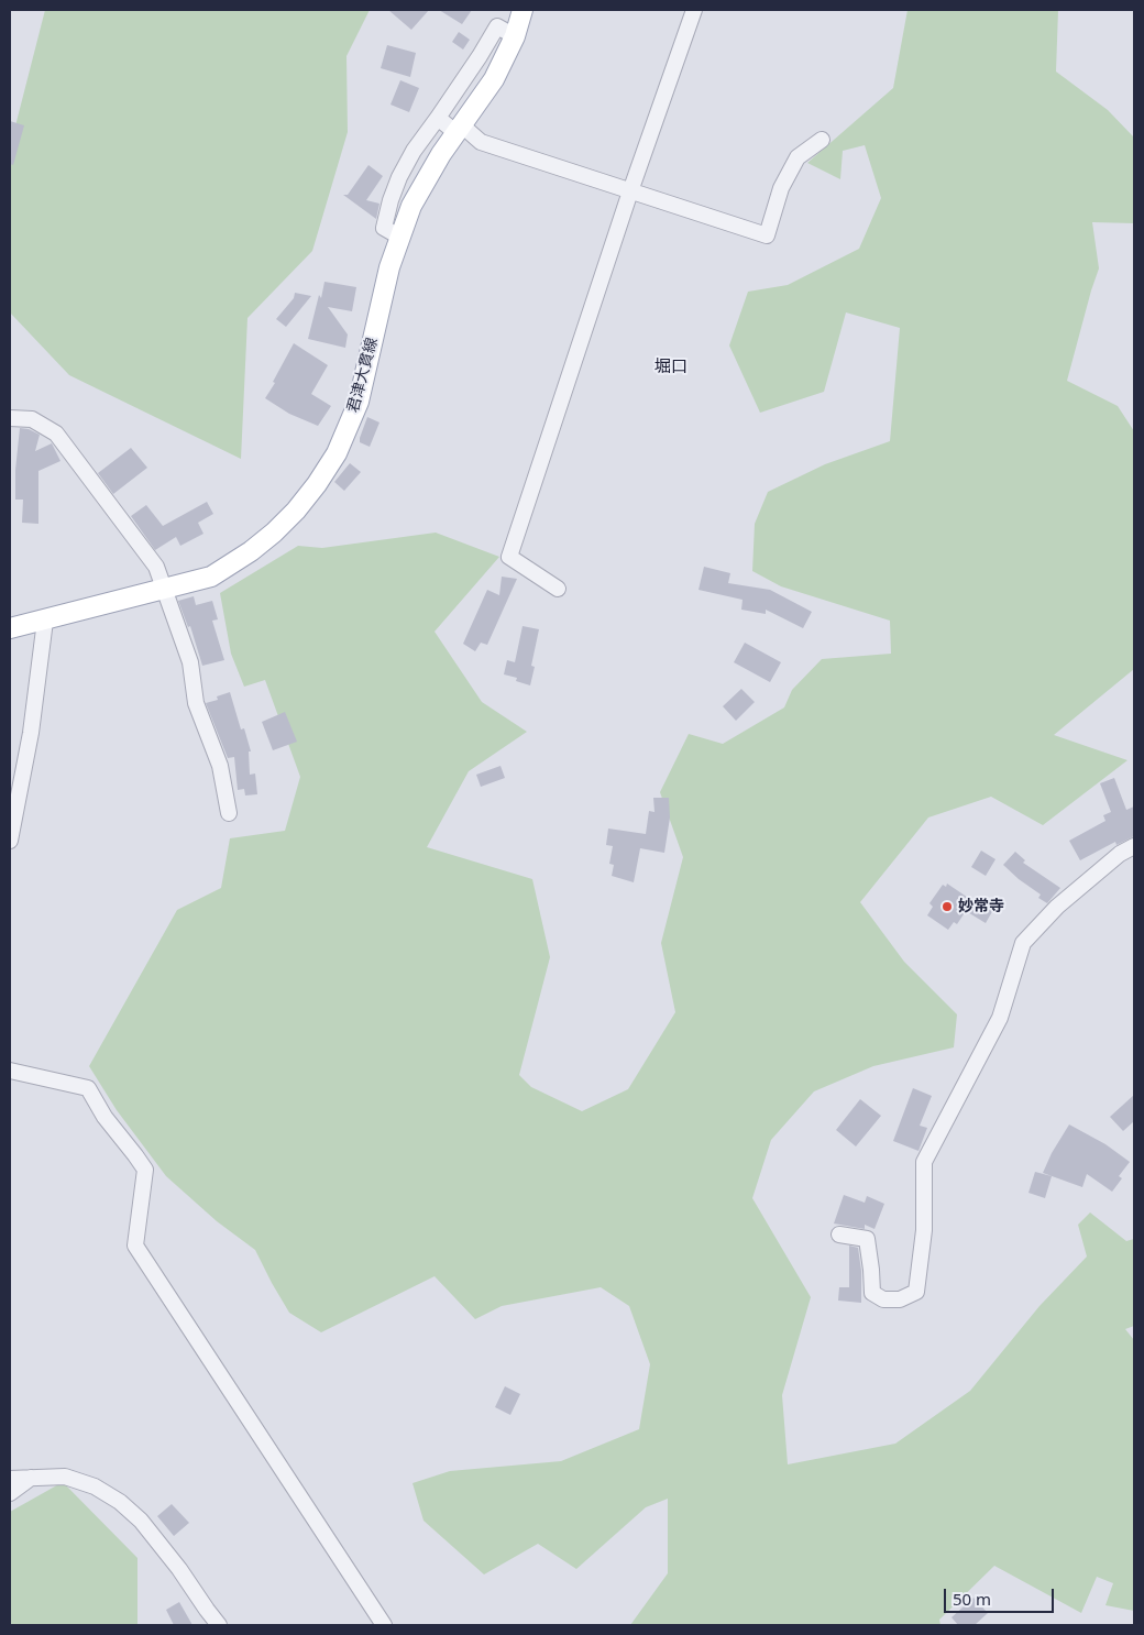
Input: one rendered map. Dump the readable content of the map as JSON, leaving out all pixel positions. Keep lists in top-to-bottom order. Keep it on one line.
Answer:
{"streets":{"main road":["君津大貫線"]},"districts":["堀口"],"places":["妙常寺"],"scale_bar":"50 m"}
